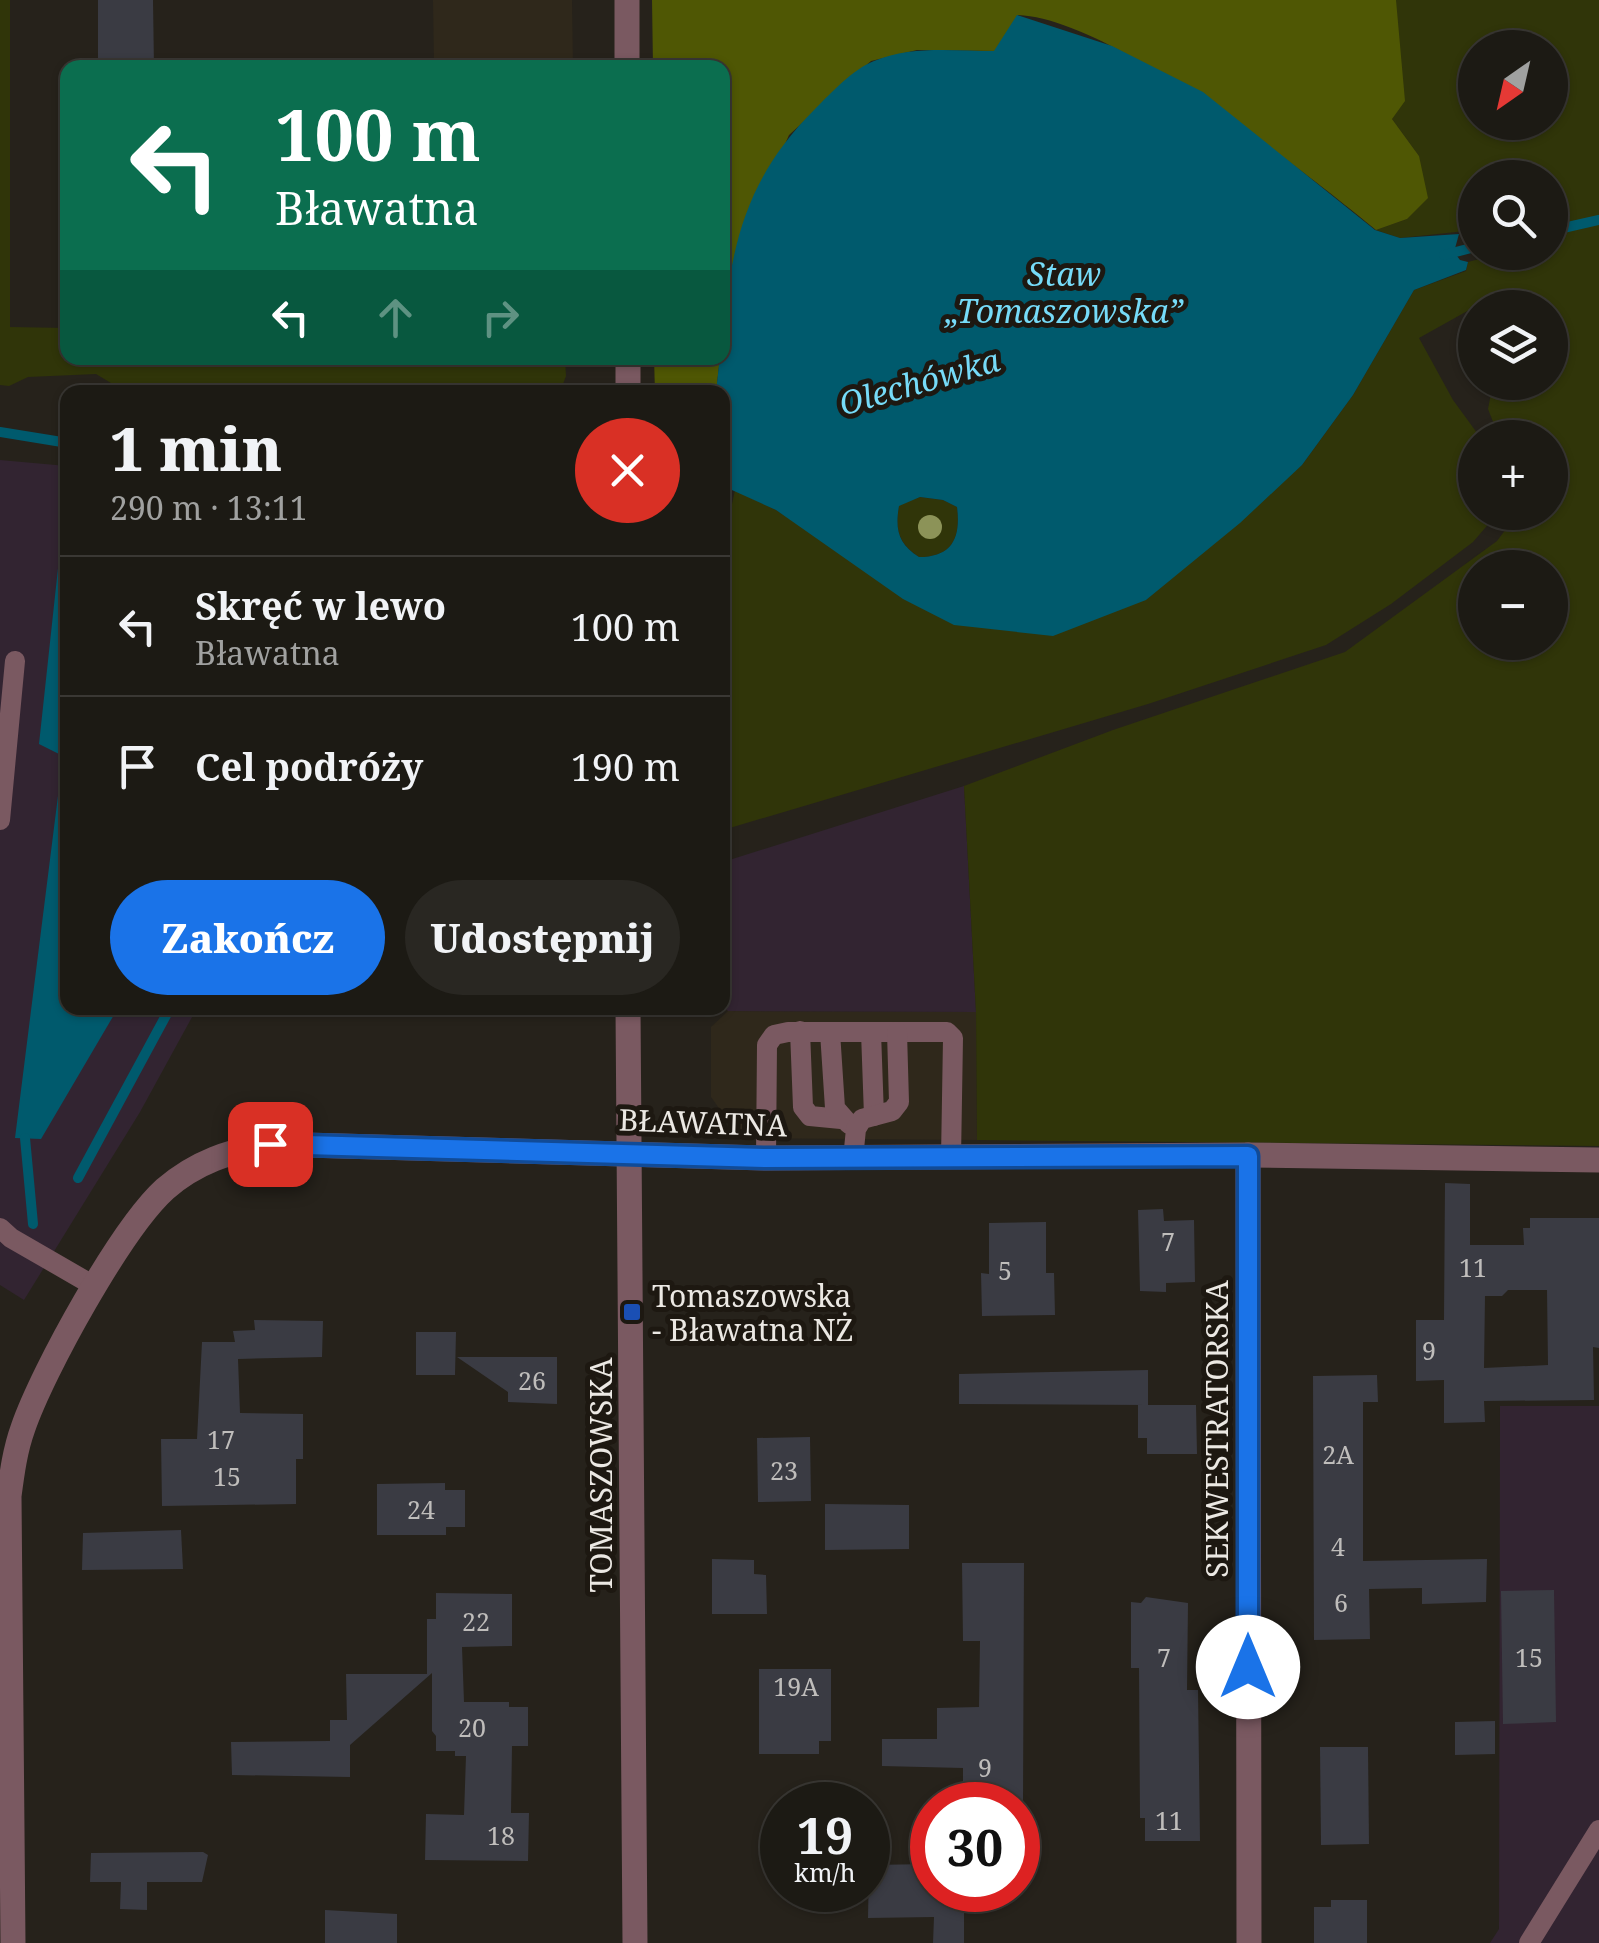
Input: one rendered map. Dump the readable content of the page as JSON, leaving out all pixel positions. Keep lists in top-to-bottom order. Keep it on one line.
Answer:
{"streets":{"street":["BŁAWATNA","SEKWESTRATORSKA","TOMASZOWSKA"]},"crossings":[["BŁAWATNA","SEKWESTRATORSKA"],["BŁAWATNA","TOMASZOWSKA"]],"water":["Staw „Tomaszowska”","Olechówka"],"places":{"transit":["Tomaszowska - Bławatna NŻ"]},"house_numbers":["7","11","5","9","26","17","2A","23","15","24","4","6","22","7","15","19A","20","9","11","18"],"north":"bottom left","page":{"map_buttons":["+","−"],"turn":["100 m","Bławatna"],"heading":["1 min","290 m · 13:11"],"list":[{"name":"Skręć w lewo","note":"Bławatna","value":"100 m"},{"name":"Cel podróży","value":"190 m"}],"buttons":["Zakończ","Udostępnij"],"speed":"19 km/h","limit":"30"}}
